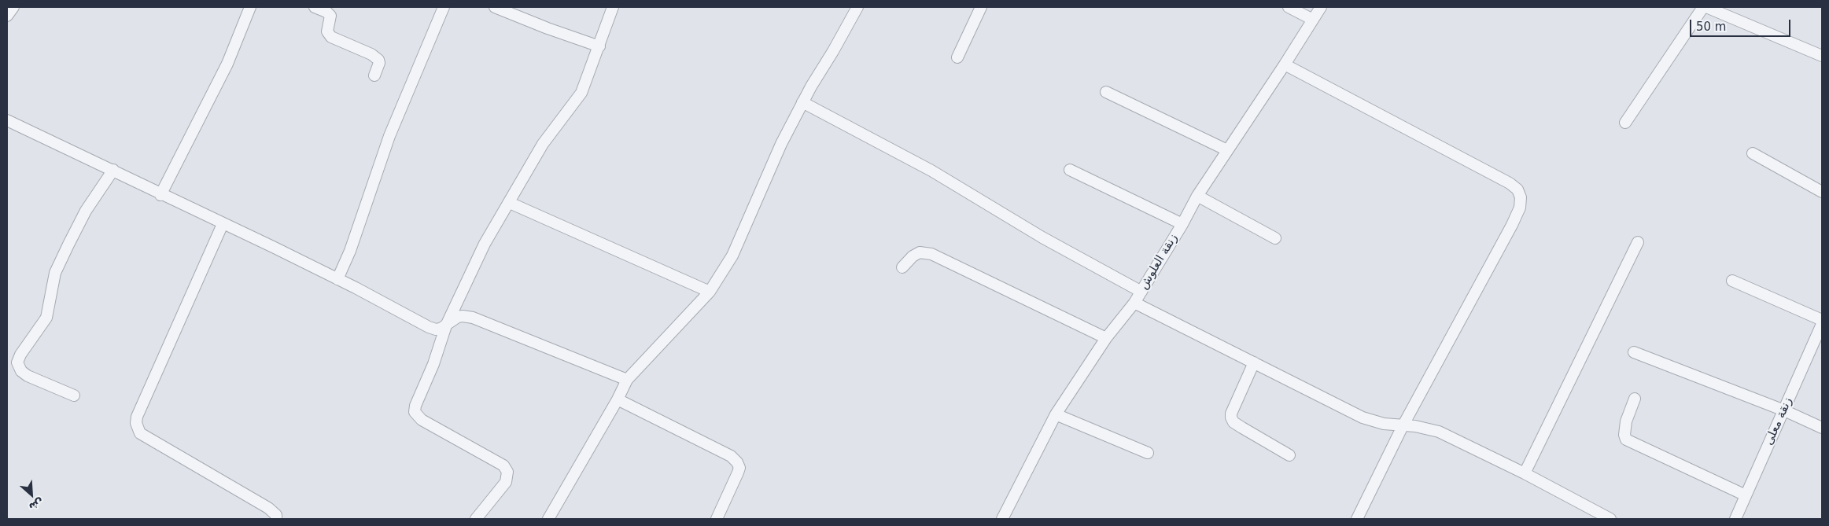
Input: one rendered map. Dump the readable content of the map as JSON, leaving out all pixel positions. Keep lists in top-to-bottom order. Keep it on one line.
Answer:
{"streets":{"street":["زنقة العلوش","زنقة معلى"]},"scale_bar":"50 m","north":"bottom right"}
